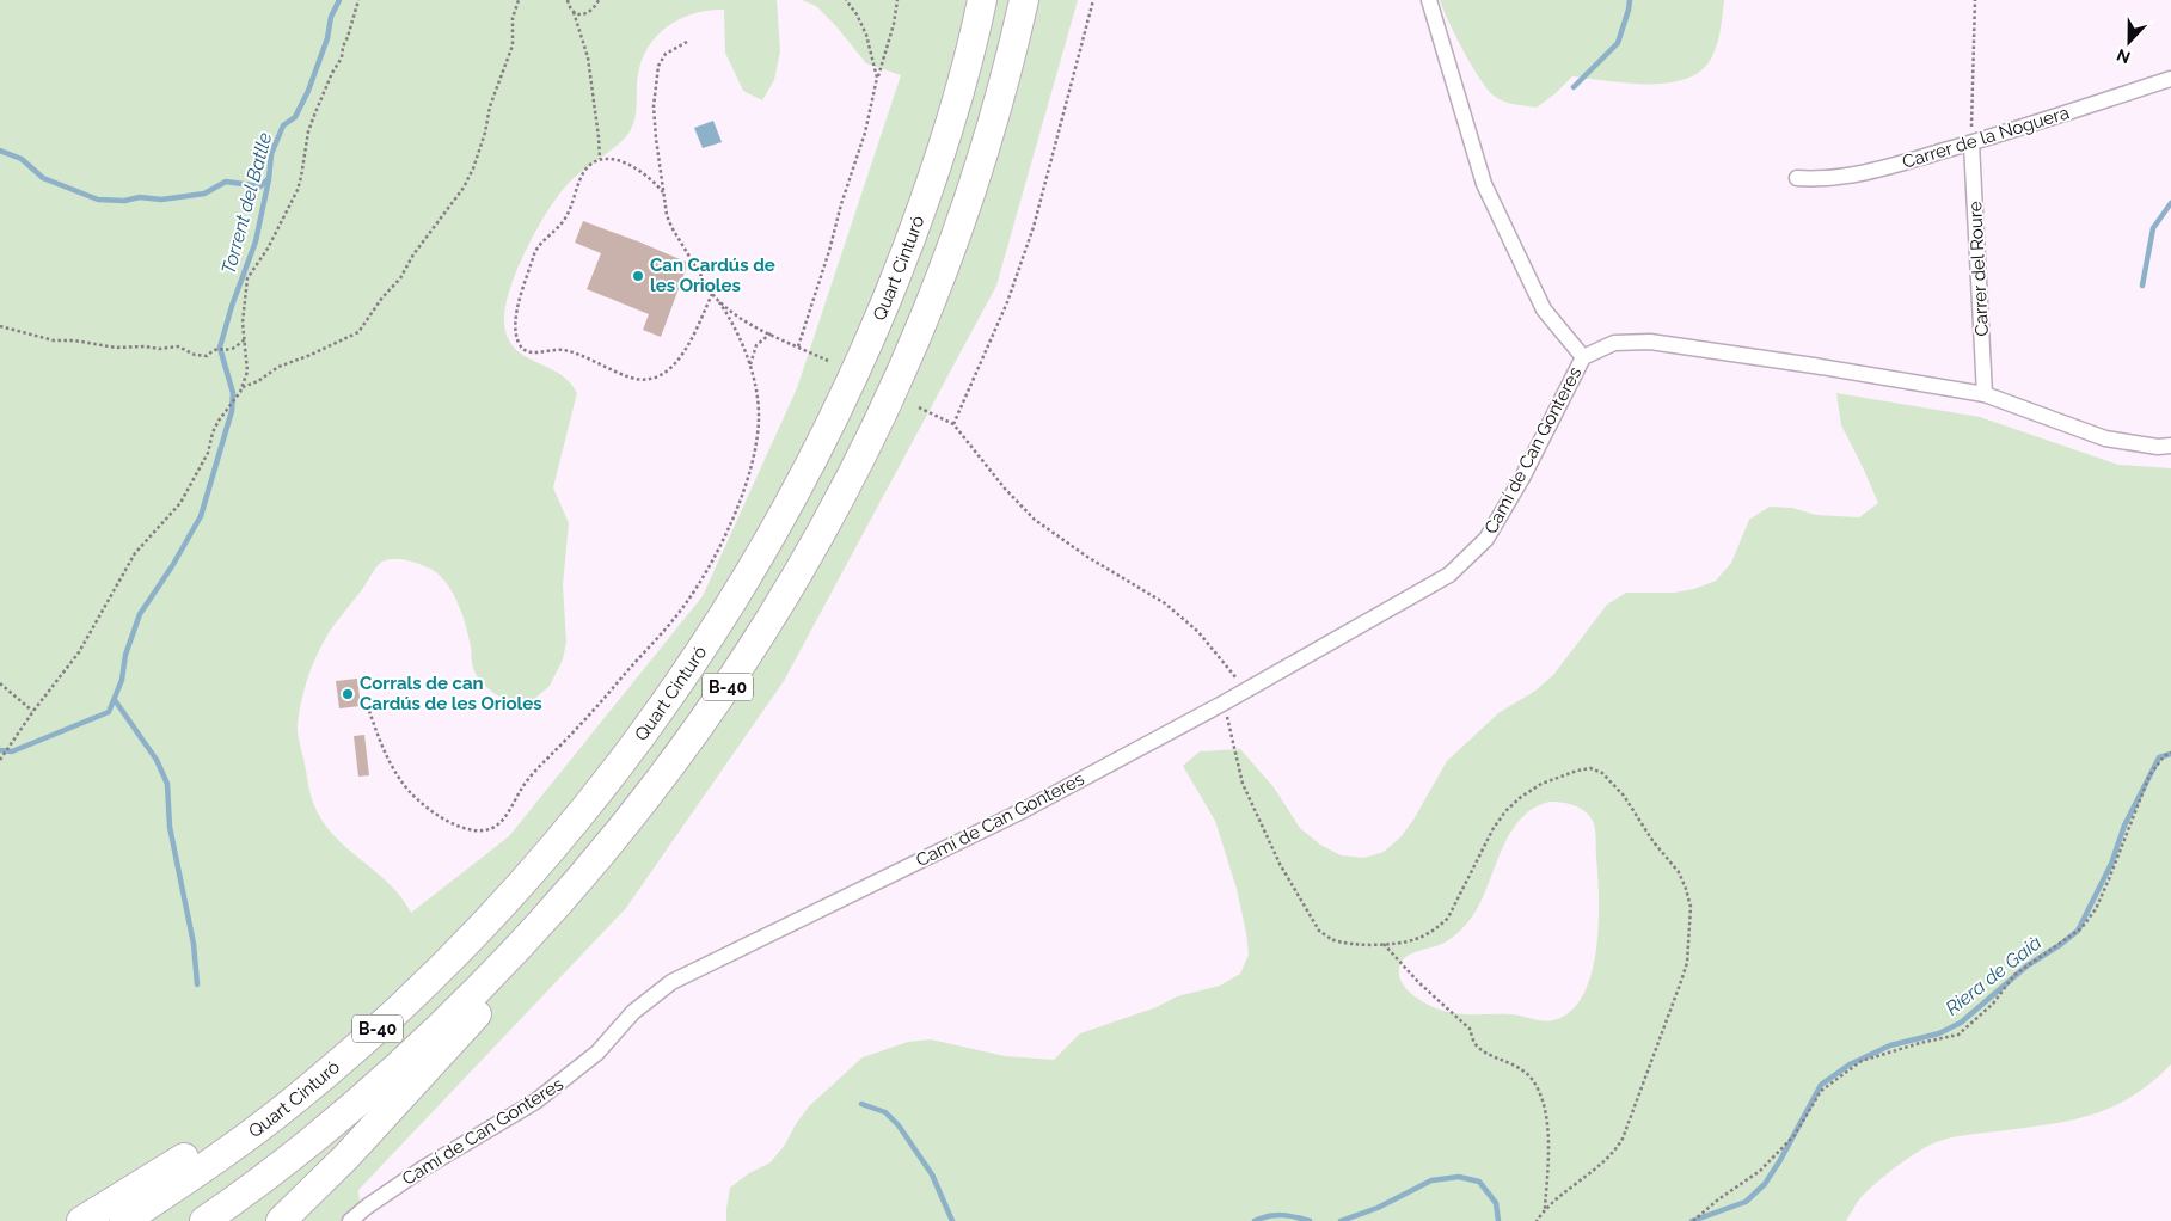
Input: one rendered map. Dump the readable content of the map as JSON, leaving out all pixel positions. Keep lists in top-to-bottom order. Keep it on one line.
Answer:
{"streets":{"highway":["Quart Cinturó","B-40"],"street":["Carrer de la Noguera","Carrer del Roure","Camí de Can Gonteres"]},"crossings":[["Carrer de la Noguera","Carrer del Roure"],["Carrer del Roure","Camí de Can Gonteres"]],"water":["Torrent del Batlle","Riera de Gaià"],"places":["Can Cardús de les Orioles","Corrals de can Cardús de les Orioles"],"north":"bottom"}
